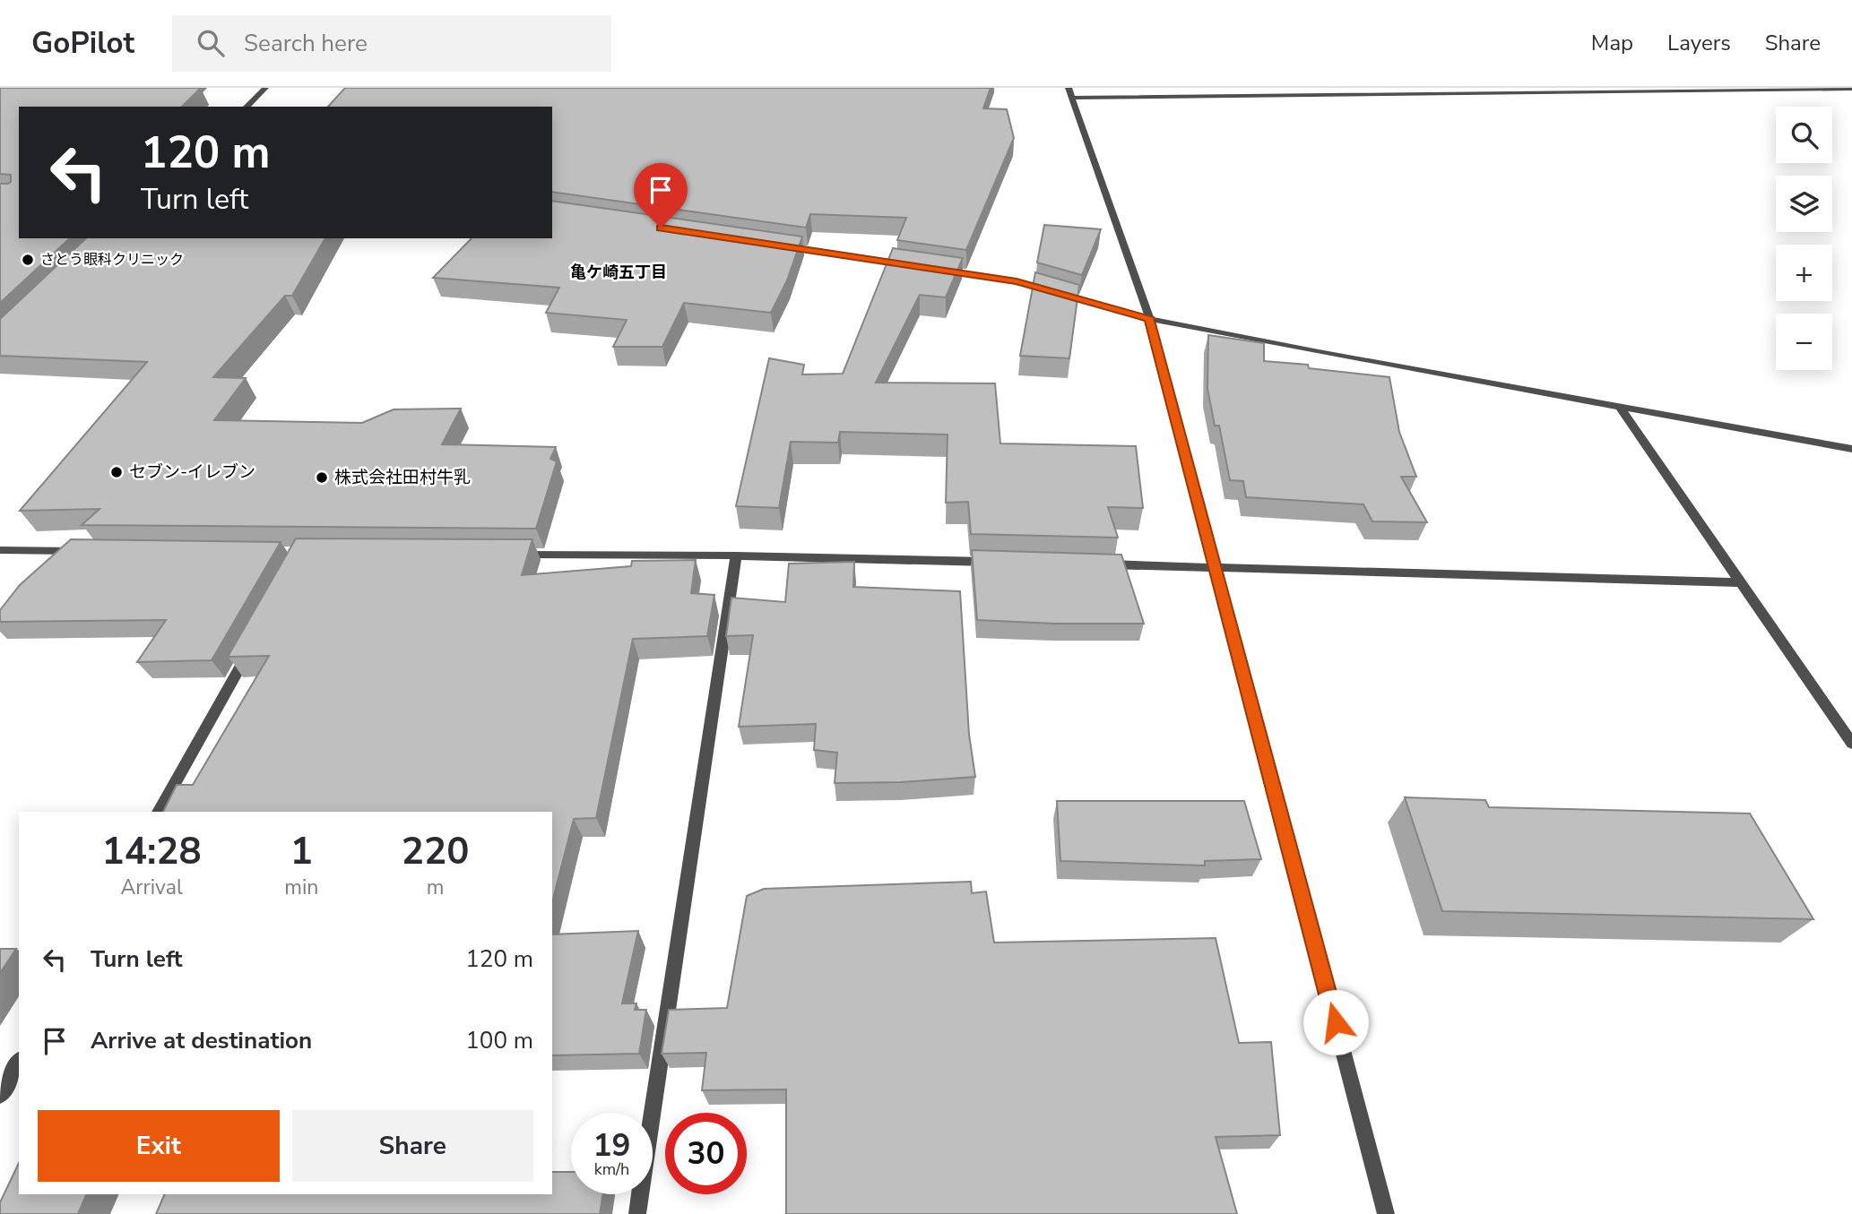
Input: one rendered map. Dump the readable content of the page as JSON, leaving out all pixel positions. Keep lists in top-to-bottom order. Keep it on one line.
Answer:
{"districts":["亀ケ崎五丁目"],"places":["さとう眼科クリニック","セブン-イレブン","株式会社田村牛乳"],"page":{"header":"GoPilot","search":"Search here","nav":["Map","Layers","Share"],"map_buttons":["+","−"],"turn":["120 m","Turn left"],"eta":["14:28","Arrival","1","min","220","m"],"list":[{"name":"Turn left","value":"120 m"},{"name":"Arrive at destination","value":"100 m"}],"buttons":["Exit","Share"],"speed":"19 km/h","limit":"30"}}
